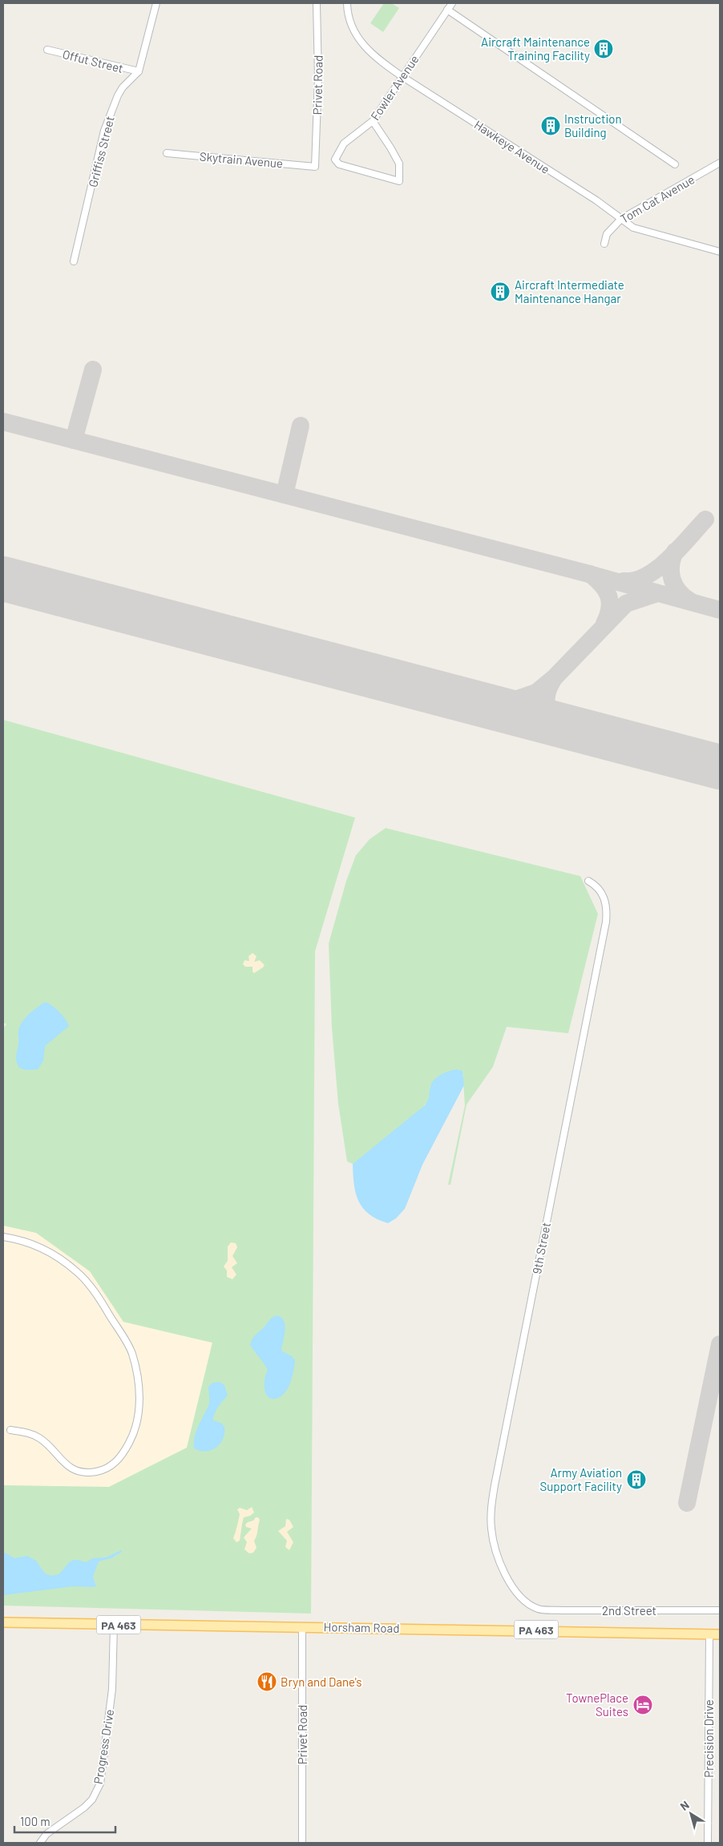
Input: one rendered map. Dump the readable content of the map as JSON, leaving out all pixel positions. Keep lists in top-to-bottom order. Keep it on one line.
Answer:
{"streets":{"main road":["PA 463","Horsham Road"],"street":["Offut Street","Privet Road","Fowler Avenue","Hawkeye Avenue","Griffiss Street","Skytrain Avenue","Tom Cat Avenue","9th Street","2nd Street","Precision Drive","Progress Drive"]},"crossings":[["Offut Street","Griffiss Street"],["Privet Road","Skytrain Avenue"],["Privet Road","Horsham Road"],["Fowler Avenue","Hawkeye Avenue"],["Hawkeye Avenue","Tom Cat Avenue"],["9th Street","2nd Street"],["Horsham Road","Precision Drive"],["Horsham Road","Progress Drive"]],"places":{"building":["Aircraft Maintenance Training Facility","Instruction Building","Aircraft Intermediate Maintenance Hangar","Army Aviation Support Facility"],"restaurant":["Bryn and Dane's"],"hotel":["TownePlace Suites"]},"scale_bar":"100 m","north":"top left"}
